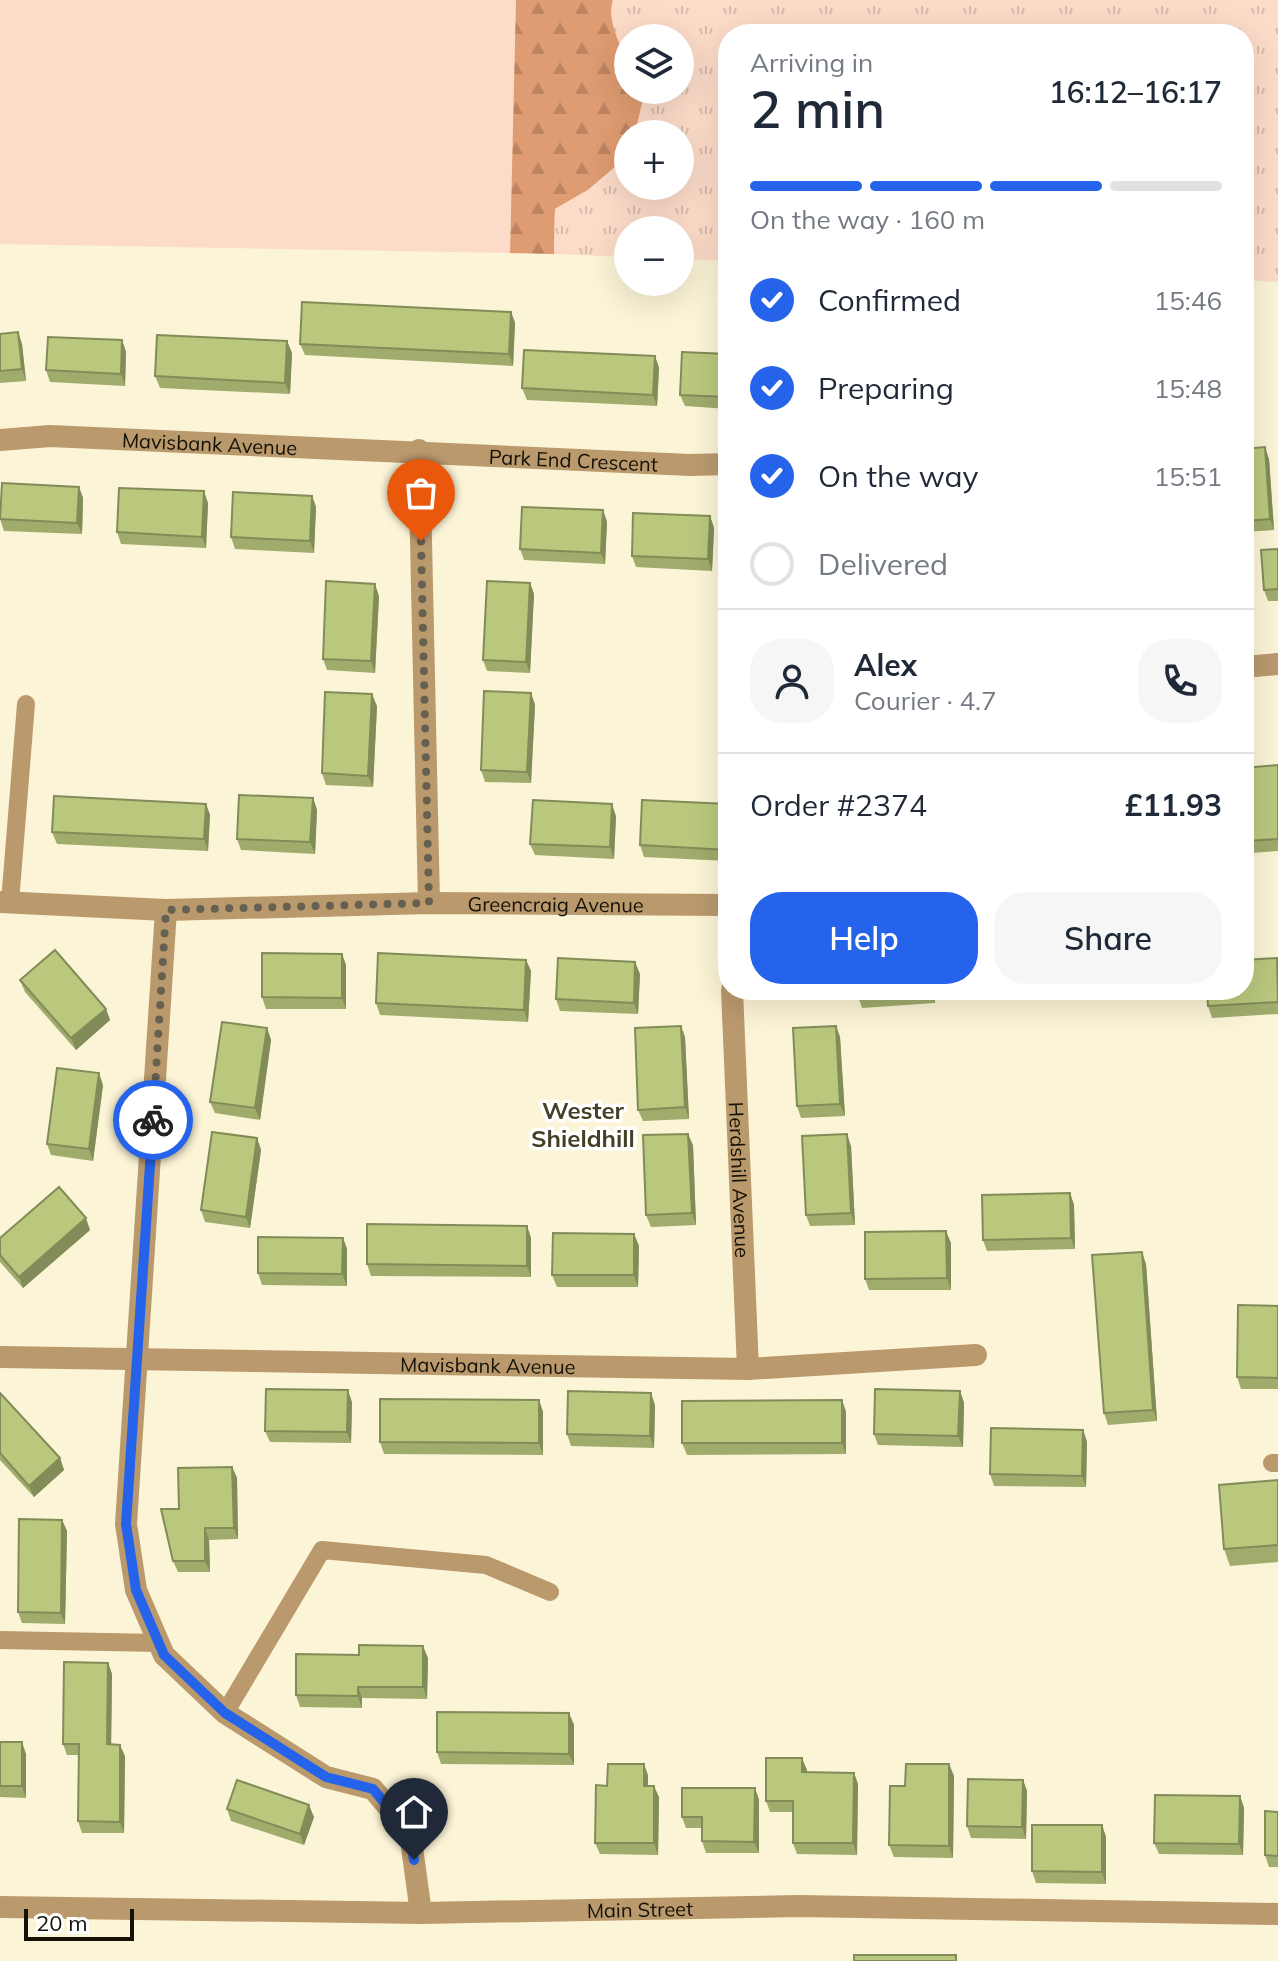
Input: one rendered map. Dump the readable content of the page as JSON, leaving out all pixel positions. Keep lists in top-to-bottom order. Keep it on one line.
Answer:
{"streets":{"street":["Mavisbank Avenue","Park End Crescent","Greencraig Avenue","Herdshill Avenue","Main Street"]},"crossings":[["Mavisbank Avenue","Park End Crescent"],["Mavisbank Avenue","Herdshill Avenue"]],"districts":["Wester Shieldhill"],"scale_bar":"20 m","page":{"map_buttons":["+","−"],"heading":["2 min","Arriving in","16:12–16:17"],"panel":["Alex","Courier · 4.7","Order #2374","£11.93"],"bar":"On the way · 160 m","list":[["Confirmed","15:46"],["Preparing","15:48"],["On the way","15:51"],"Delivered"],"buttons":["Help","Share"],"scale":"20 m"}}
